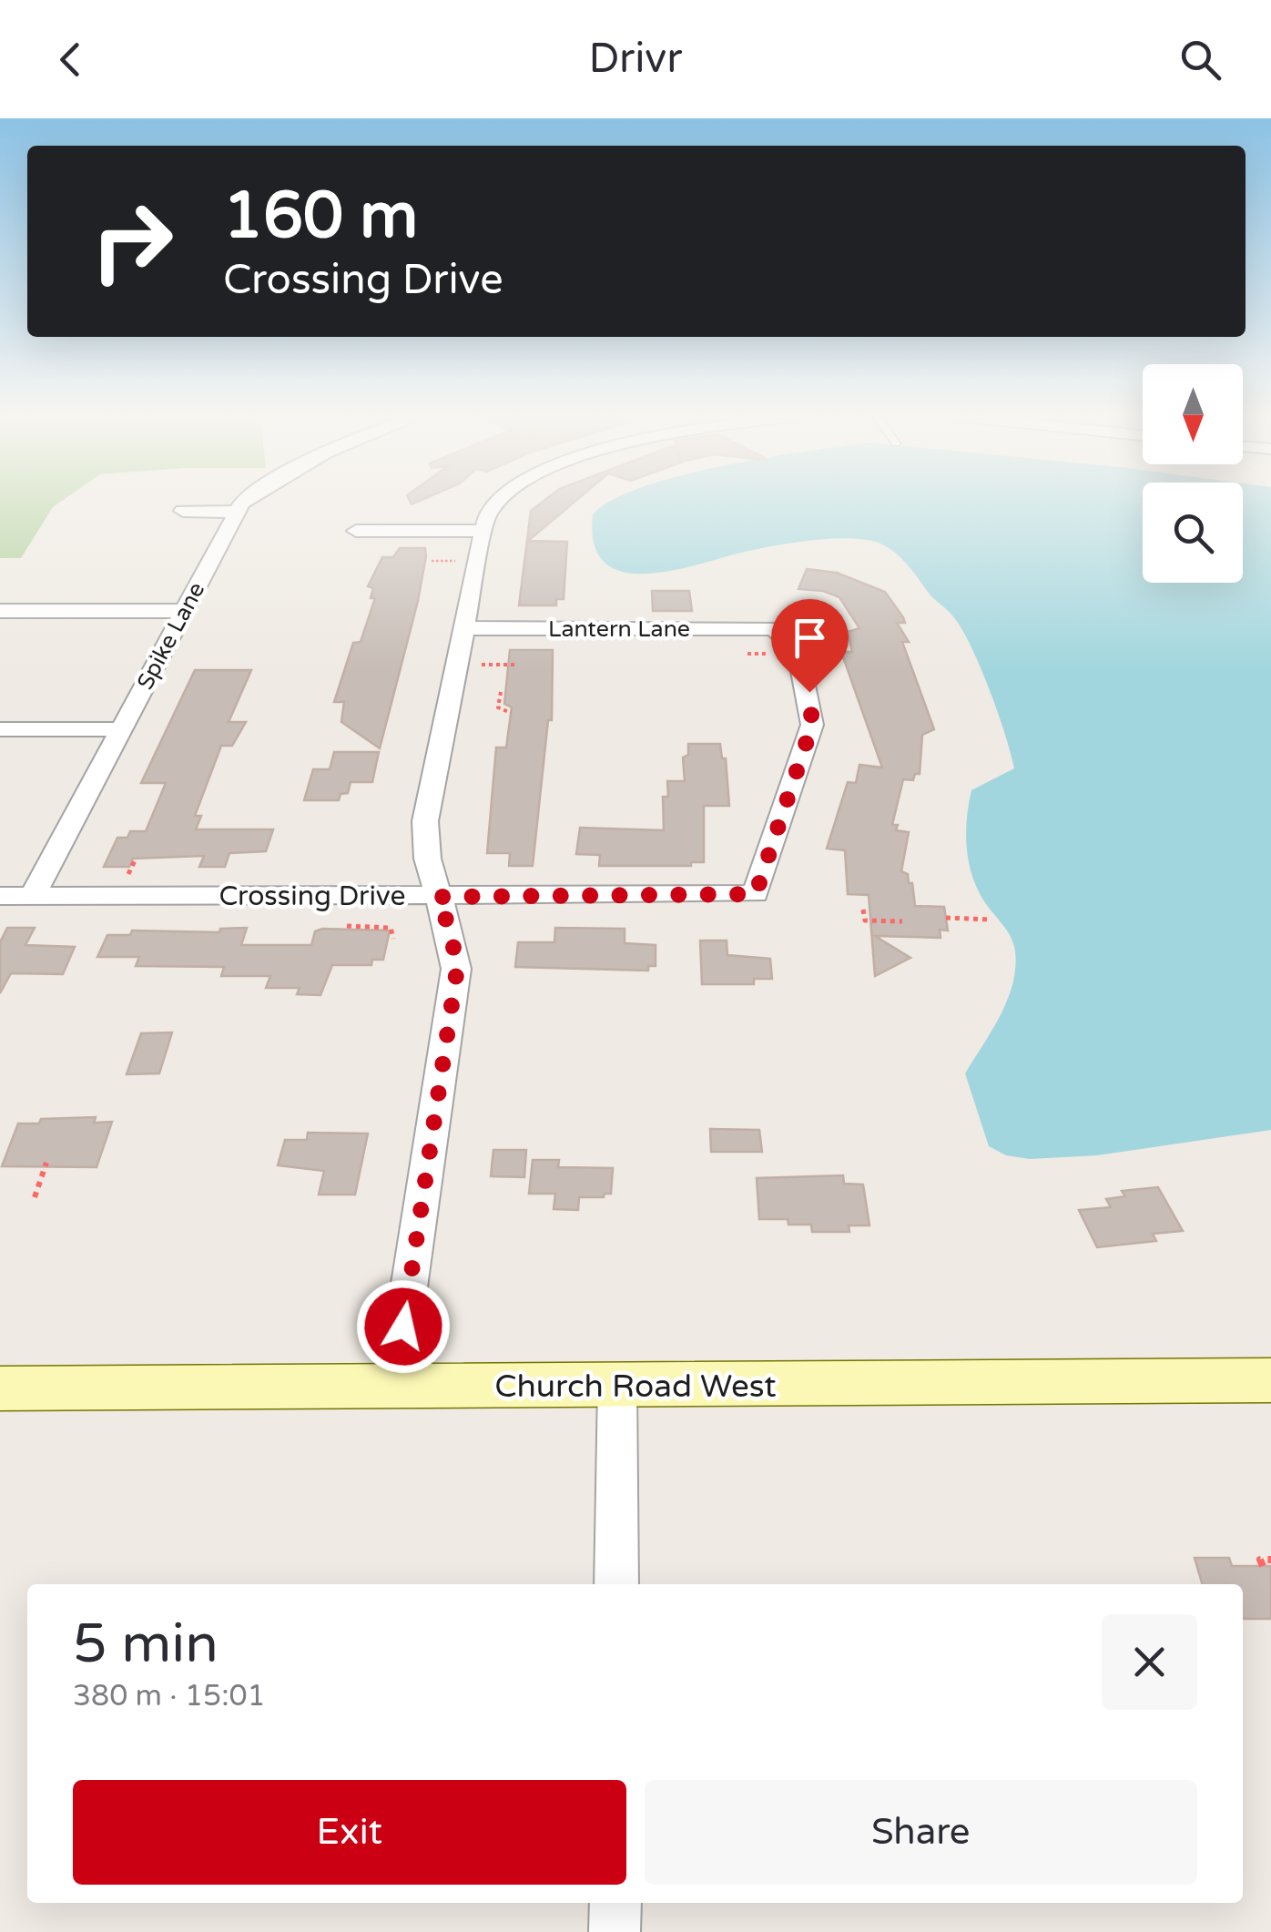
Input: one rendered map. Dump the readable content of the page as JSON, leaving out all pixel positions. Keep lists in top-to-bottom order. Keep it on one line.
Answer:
{"streets":{"street":["Lantern Lane","Spike Lane","Crossing Drive","Church Road West"]},"crossings":[["Lantern Lane","Crossing Drive"],["Spike Lane","Crossing Drive"]],"north":"bottom","page":{"header":"Drivr","turn":["160 m","Crossing Drive"],"heading":["5 min","380 m · 15:01"],"buttons":["Exit","Share"]}}
